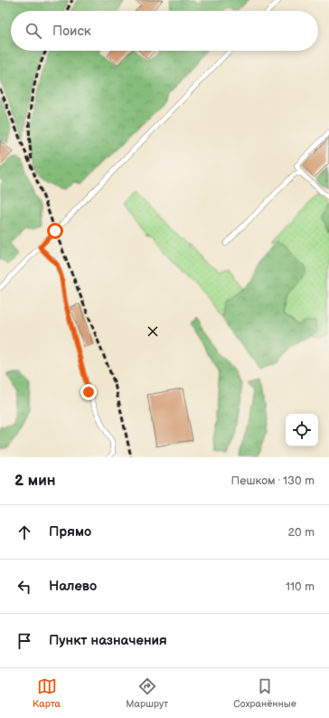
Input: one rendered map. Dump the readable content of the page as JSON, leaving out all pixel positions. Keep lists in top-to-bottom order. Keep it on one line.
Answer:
{"page":{"search":"Поиск","heading":["2 мин","Пешком · 130 m"],"list":[["Прямо","20 m"],["Налево","110 m"],"Пункт назначения"],"nav":["Карта","Маршрут","Сохранённые"]}}
